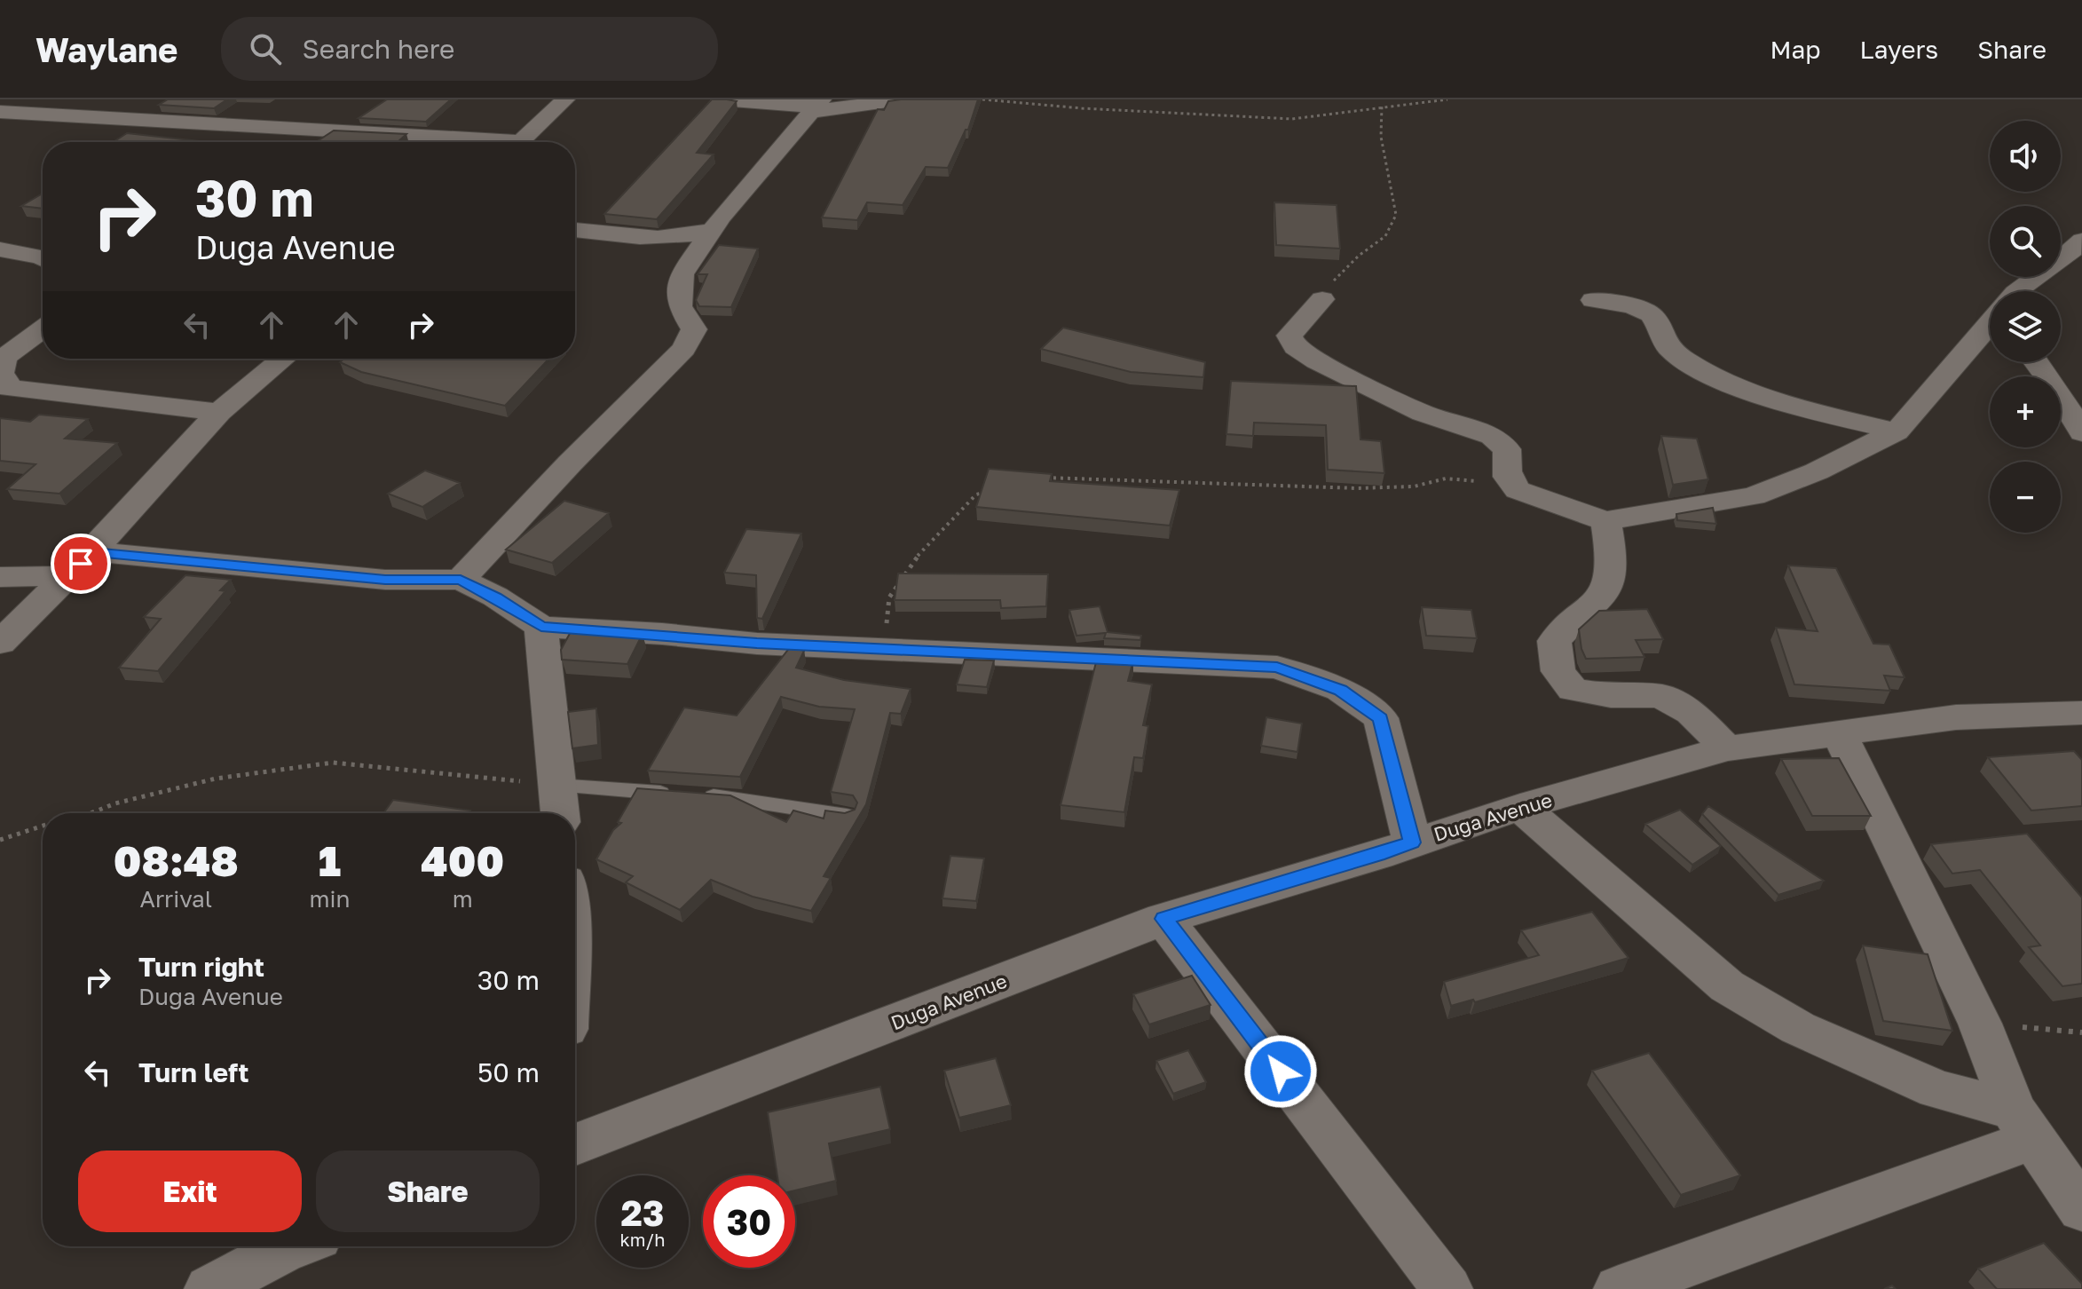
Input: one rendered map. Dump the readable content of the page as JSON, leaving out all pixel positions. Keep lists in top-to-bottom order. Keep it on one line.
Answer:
{"streets":{"street":["Duga Avenue"]},"page":{"header":"Waylane","search":"Search here","nav":["Map","Layers","Share"],"map_buttons":["+","−"],"turn":["30 m","Duga Avenue"],"eta":["08:48","Arrival","1","min","400","m"],"list":[{"name":"Turn right","note":"Duga Avenue","value":"30 m"},{"name":"Turn left","value":"50 m"}],"buttons":["Exit","Share"],"speed":"23 km/h","limit":"30"}}
